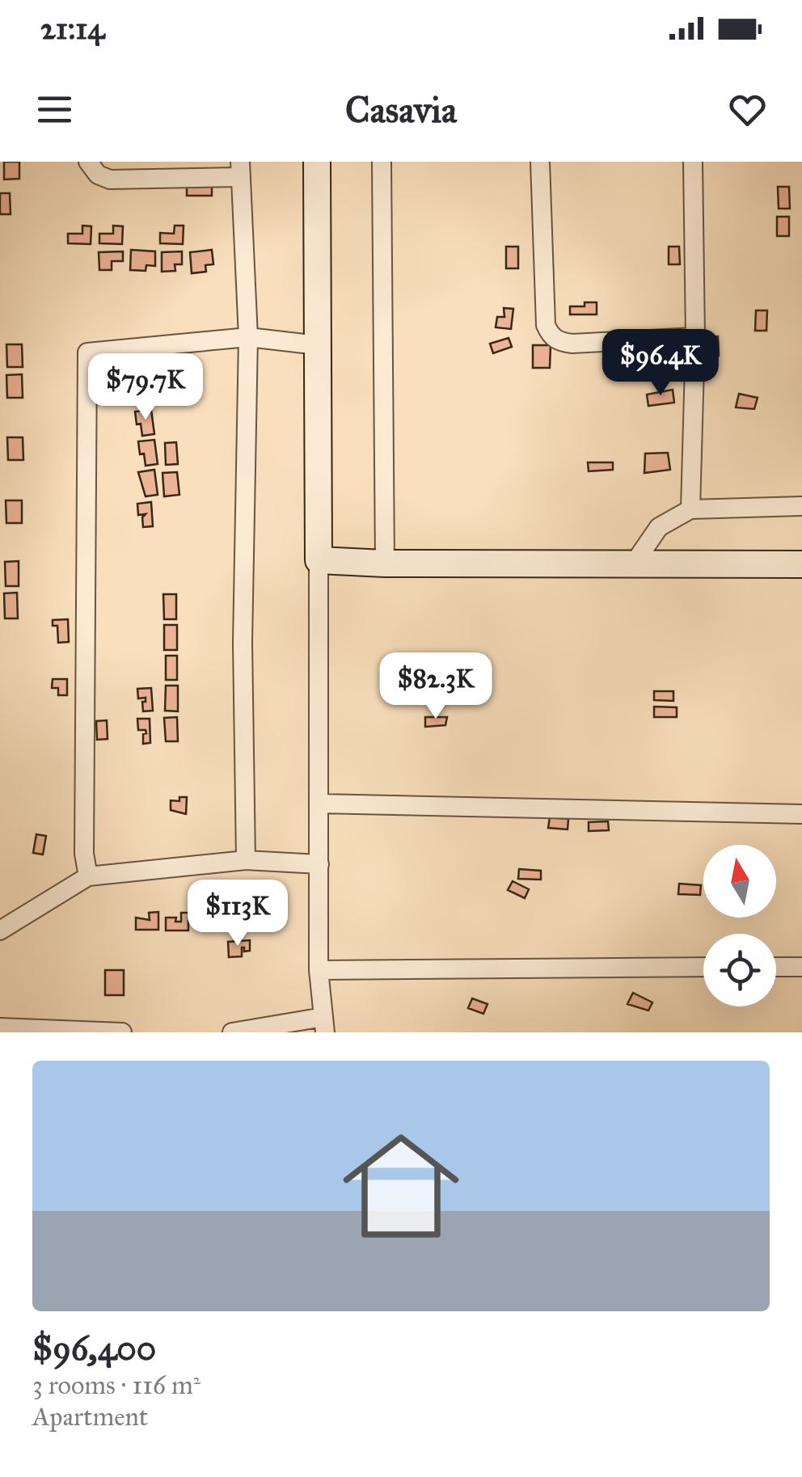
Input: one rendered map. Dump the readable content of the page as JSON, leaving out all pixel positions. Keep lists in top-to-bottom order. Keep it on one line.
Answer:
{"north":"top","page":{"status":"21:14","header":"Casavia","price":["$96.4K","$79.7K","$82.3K","$113K"],"list":[{"name":"$96,400","note":"3 rooms · 116 m² · Apartment"}]}}
